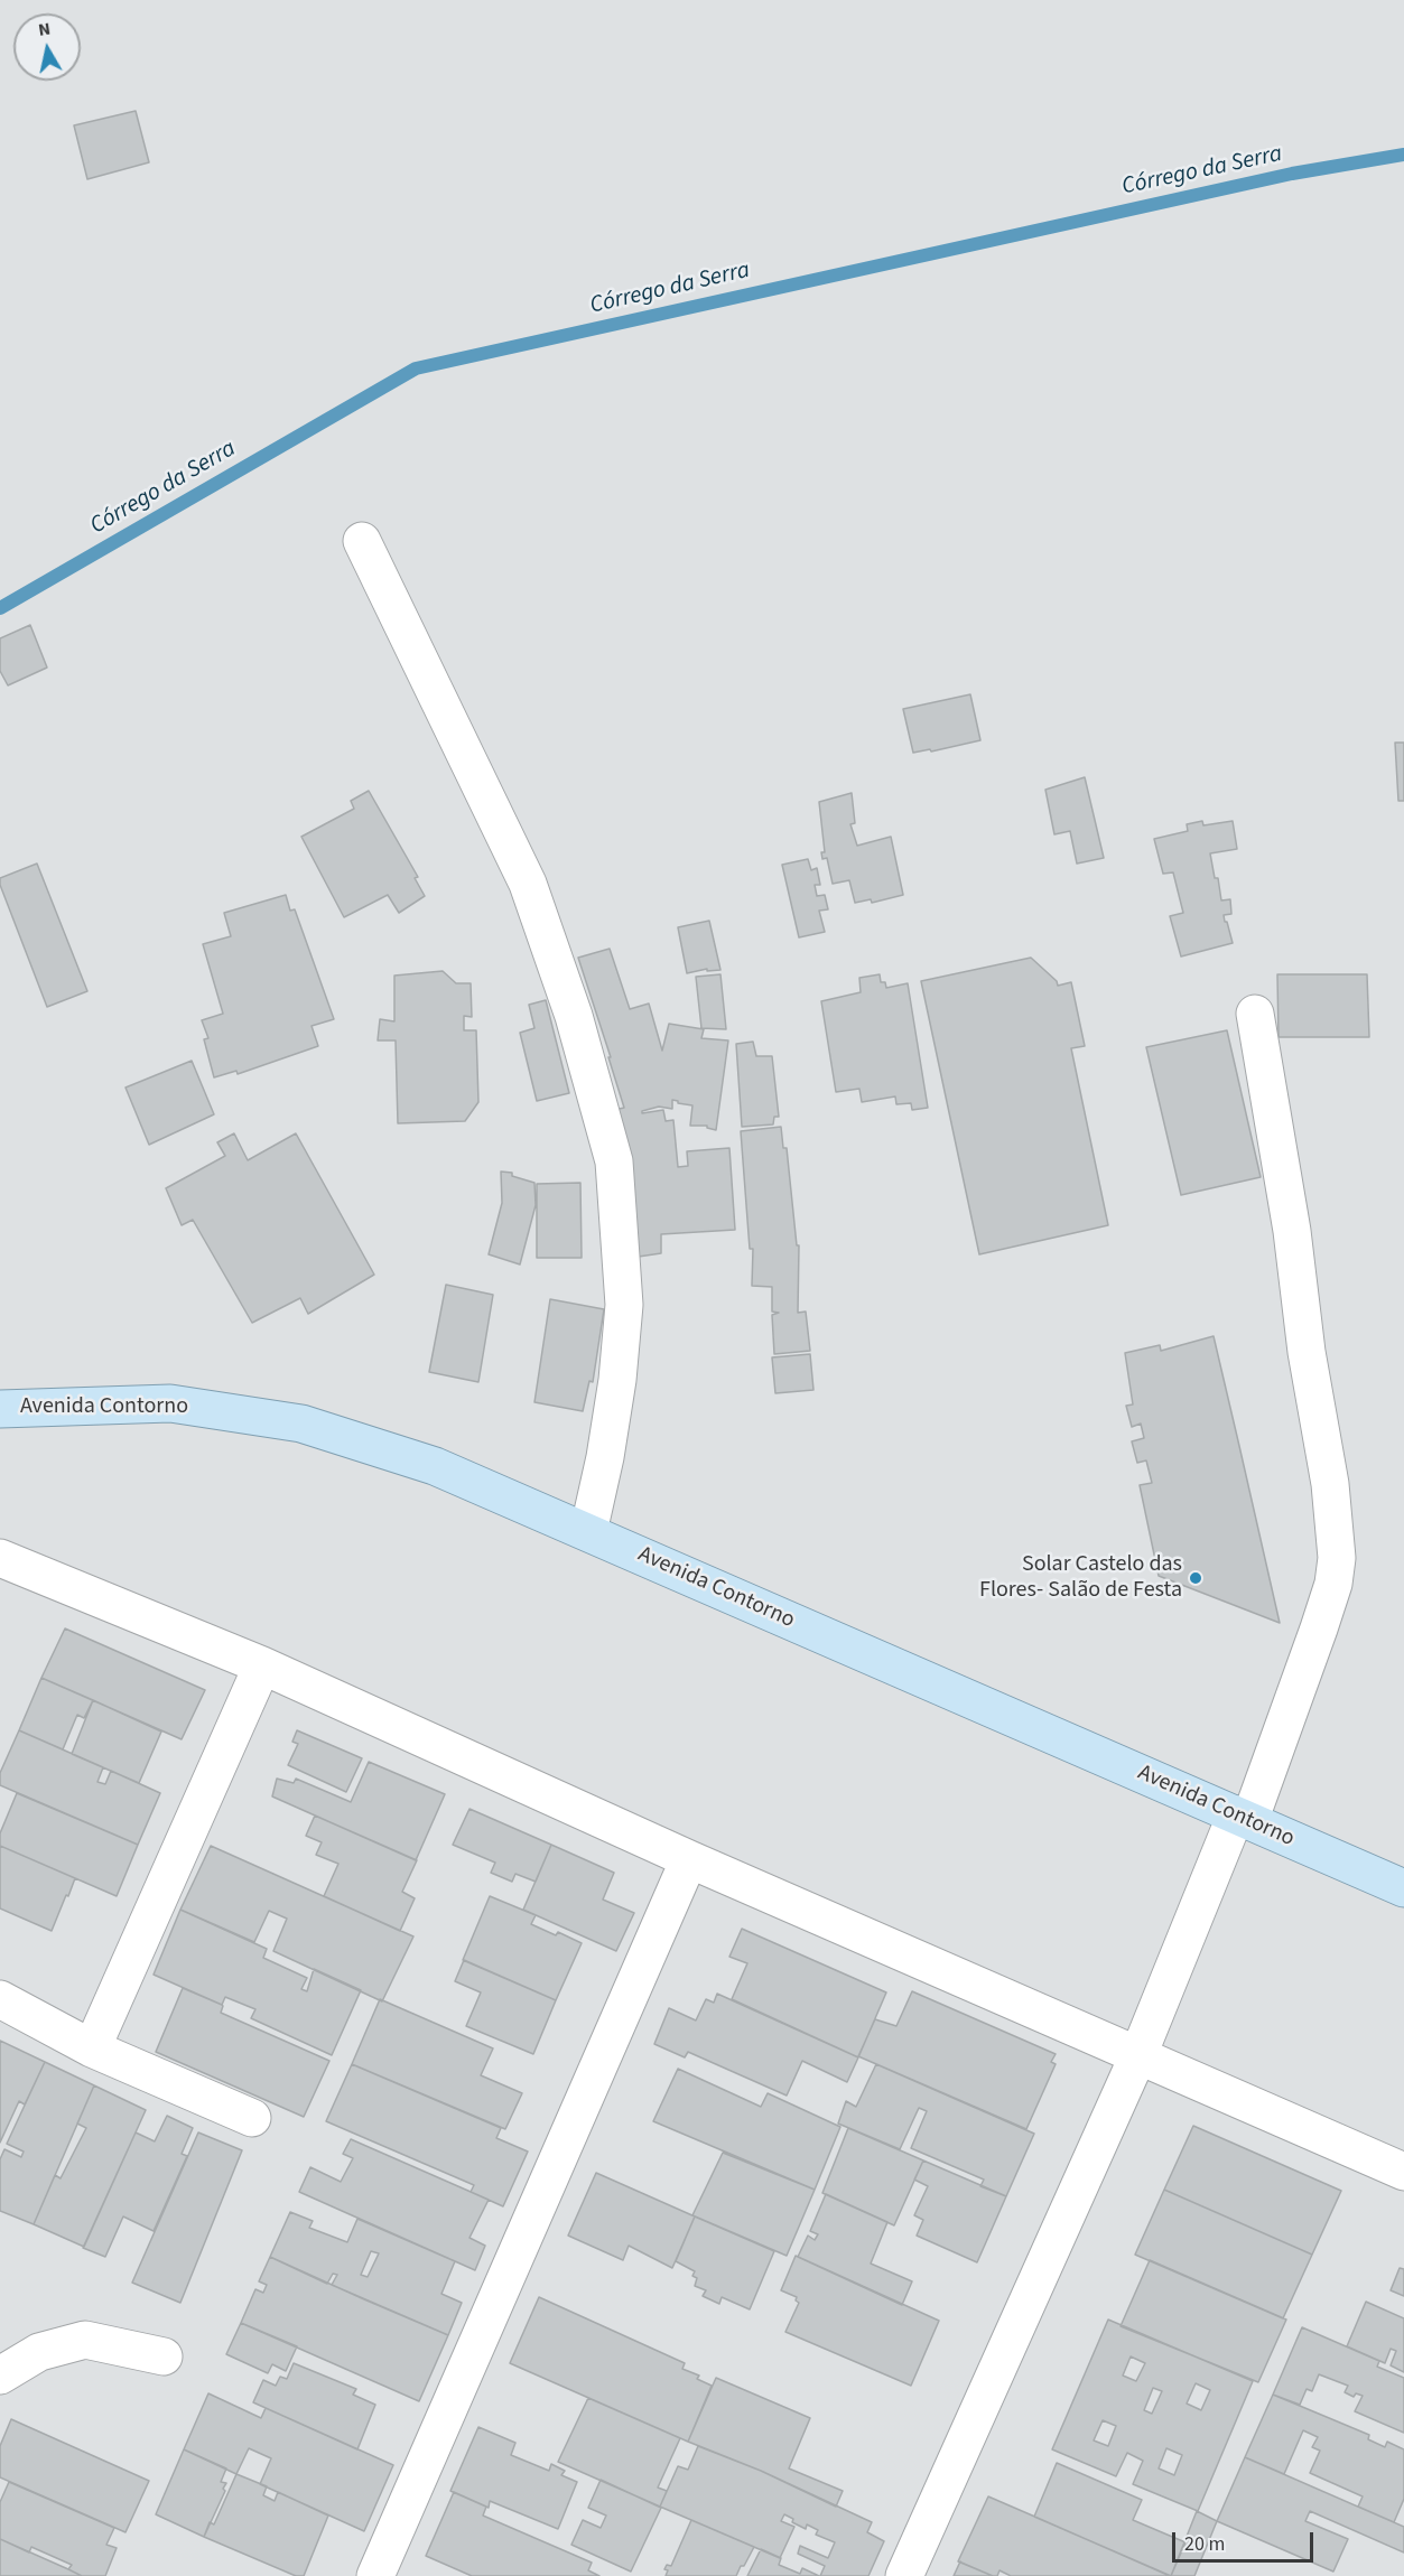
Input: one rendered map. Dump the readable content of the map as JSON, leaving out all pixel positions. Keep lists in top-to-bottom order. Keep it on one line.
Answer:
{"streets":{"main road":["Avenida Contorno"]},"water":["Córrego da Serra"],"places":["Solar Castelo das Flores- Salão de Festa"],"scale_bar":"20 m","north":"top"}
